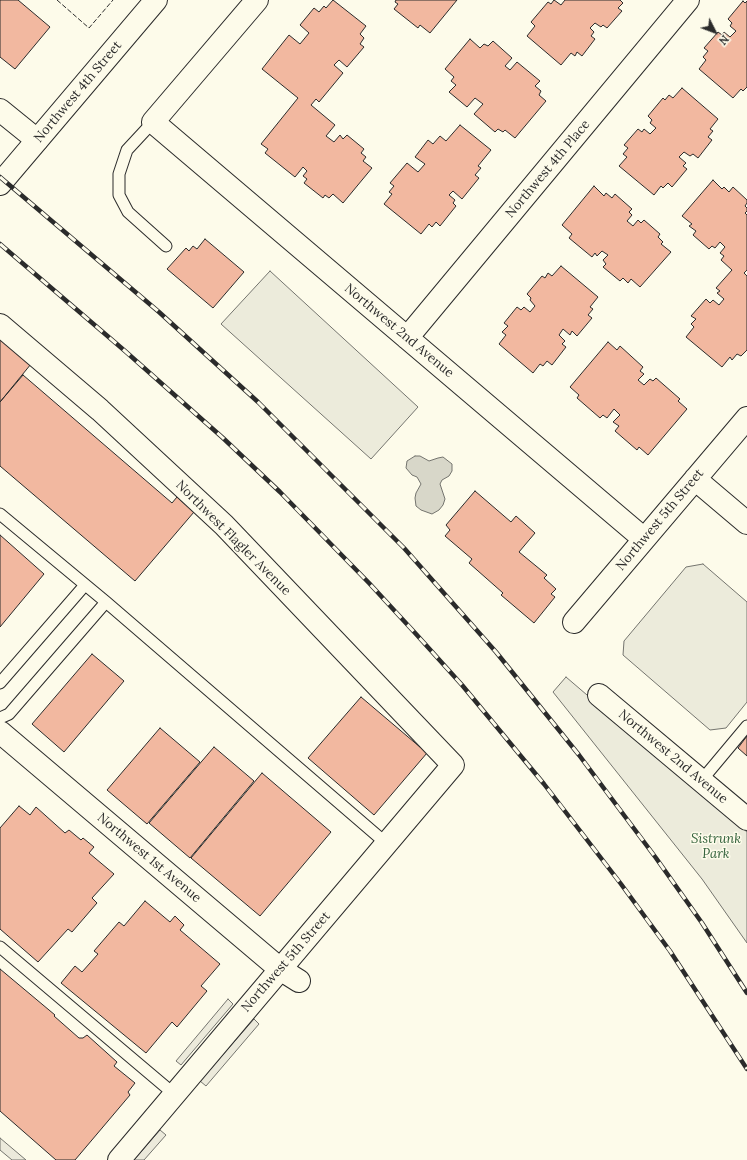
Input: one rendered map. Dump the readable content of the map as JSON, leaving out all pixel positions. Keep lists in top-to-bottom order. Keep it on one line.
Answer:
{"streets":{"street":["Northwest 4th Street","Northwest 4th Place","Northwest 2nd Avenue","Northwest 5th Street","Northwest Flagler Avenue","Northwest 1st Avenue"]},"crossings":[["Northwest 4th Place","Northwest 2nd Avenue"],["Northwest 2nd Avenue","Northwest 5th Street"],["Northwest 5th Street","Northwest Flagler Avenue"],["Northwest 5th Street","Northwest 1st Avenue"]],"parks":["Sistrunk Park"],"north":"bottom right"}
